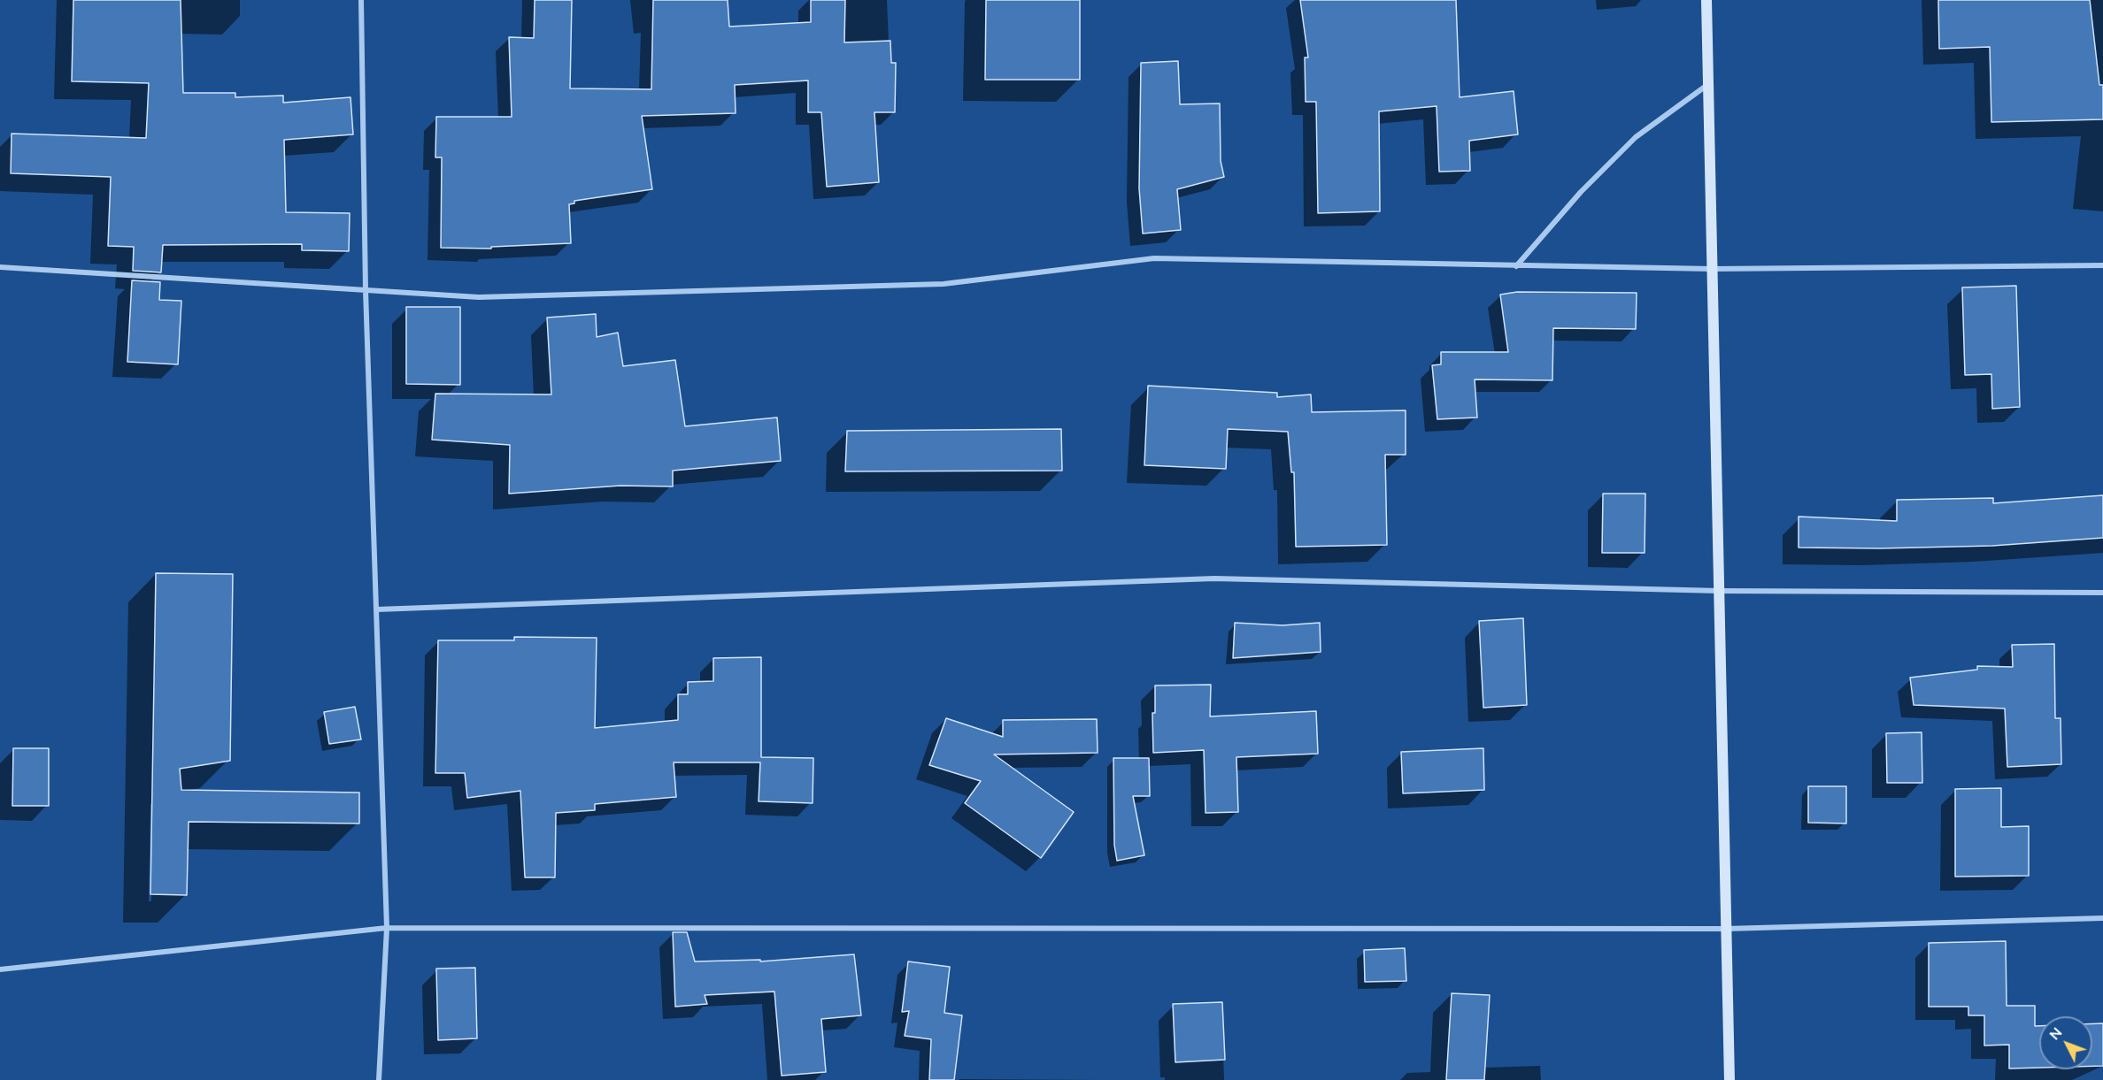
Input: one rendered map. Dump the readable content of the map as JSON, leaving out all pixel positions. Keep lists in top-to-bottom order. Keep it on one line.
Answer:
{"north":"top left"}
